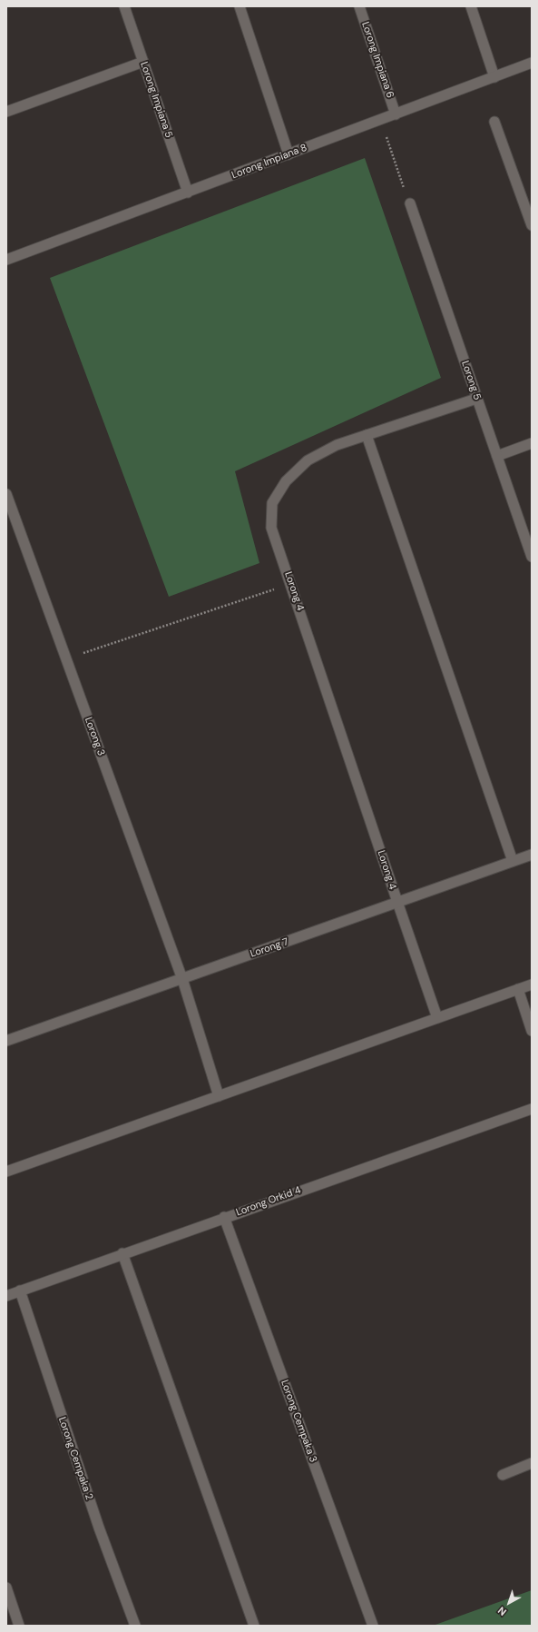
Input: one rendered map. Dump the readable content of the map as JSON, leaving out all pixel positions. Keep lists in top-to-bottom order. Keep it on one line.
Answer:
{"streets":{"street":["Lorong Impiana 6","Lorong Impiana 5","Lorong Impiana 8","Lorong 5","Lorong 4","Lorong 3","Lorong 7","Lorong Orkid 4","Lorong Cempaka 3","Lorong Cempaka 2"]},"crossings":[["Lorong Impiana 6","Lorong Impiana 8"],["Lorong Impiana 5","Lorong Impiana 8"],["Lorong 5","Lorong 4"],["Lorong 4","Lorong 7"],["Lorong 3","Lorong 7"],["Lorong Orkid 4","Lorong Cempaka 3"],["Lorong Orkid 4","Lorong Cempaka 2"]],"north":"bottom left"}
